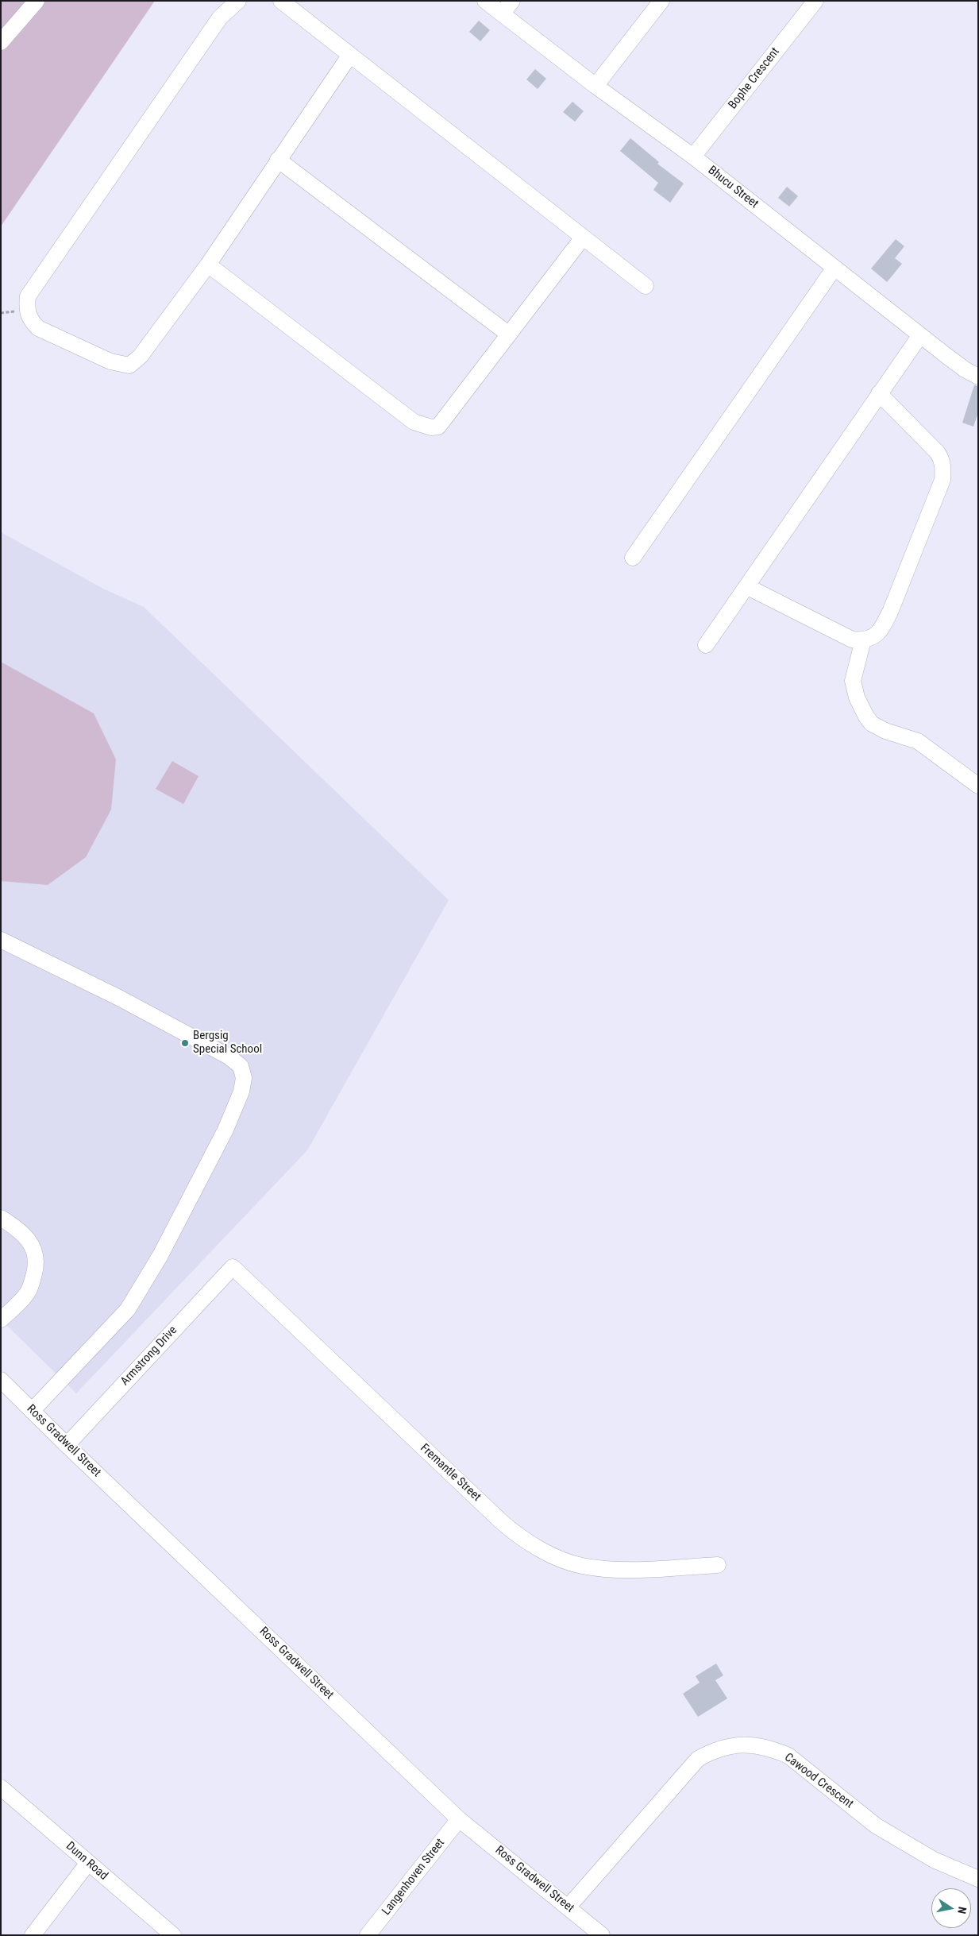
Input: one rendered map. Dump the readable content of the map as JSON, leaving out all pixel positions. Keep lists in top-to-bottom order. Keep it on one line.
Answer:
{"streets":{"street":["Bophe Crescent","Bhucu Street","Armstrong Drive","Ross Gradwell Street","Fremantle Street","Cawood Crescent","Dunn Road","Langenhoven Street"]},"crossings":[["Bophe Crescent","Bhucu Street"],["Armstrong Drive","Ross Gradwell Street"],["Armstrong Drive","Fremantle Street"],["Ross Gradwell Street","Cawood Crescent"],["Ross Gradwell Street","Langenhoven Street"]],"places":["Bergsig Special School"],"north":"right"}
